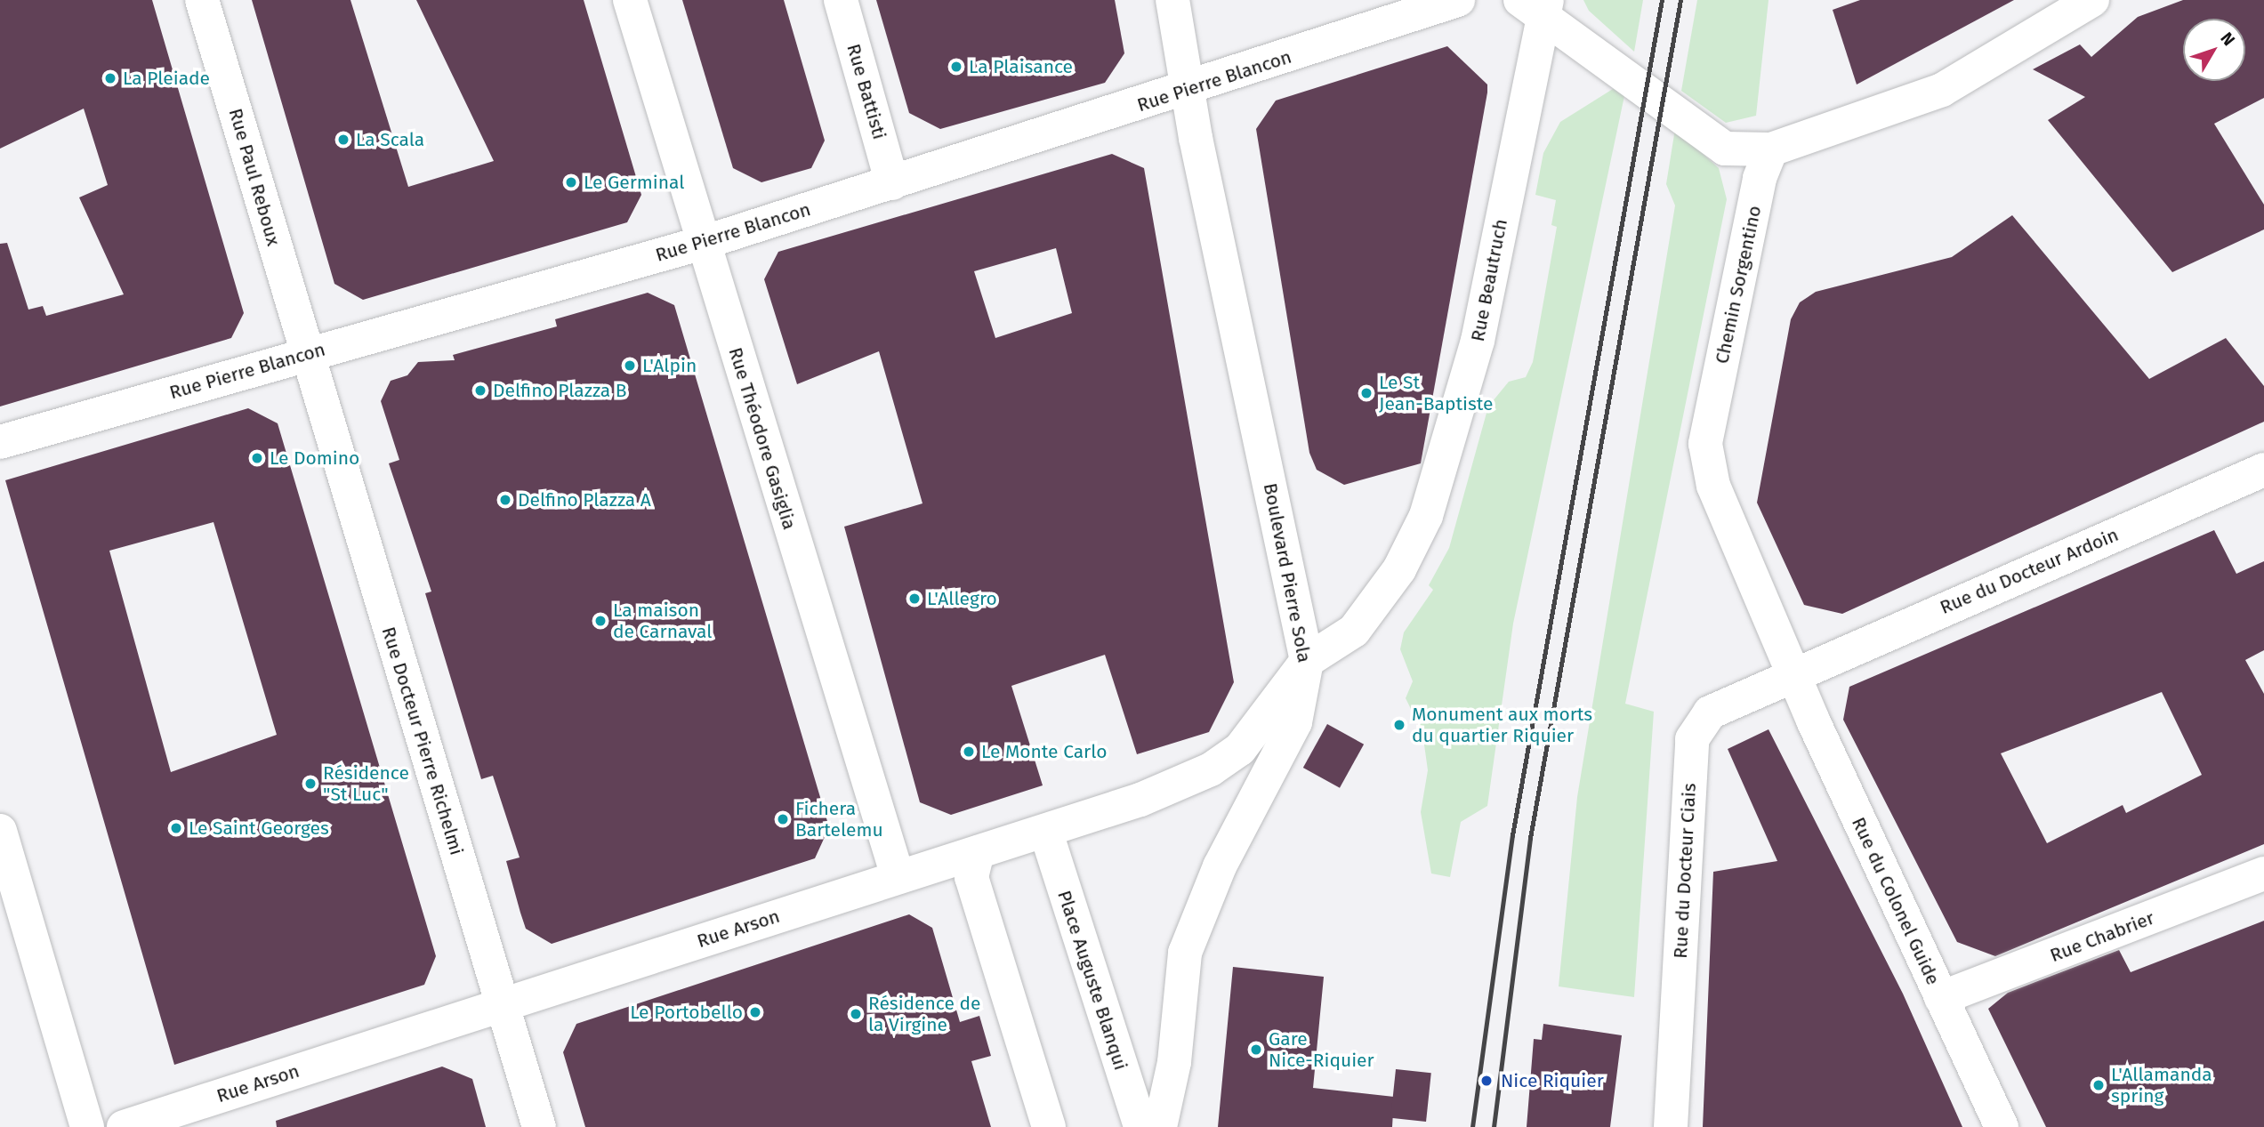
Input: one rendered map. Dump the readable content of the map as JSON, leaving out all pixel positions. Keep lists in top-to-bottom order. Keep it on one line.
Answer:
{"streets":{"street":["Rue Pierre Blancon","Rue Battisti","Rue Paul Reboux","Rue Beautruch","Chemin Sorgentino","Rue Théodore Gasiglia","Rue du Docteur Ardoin","Boulevard Pierre Sola","Rue Docteur Pierre Richelmi","Rue du Docteur Ciais","Rue du Colonel Guide","Rue Arson","Rue Chabrier","Place Auguste Blanqui"]},"crossings":[["Rue Pierre Blancon","Rue Battisti"],["Rue Pierre Blancon","Rue Paul Reboux"],["Rue Pierre Blancon","Rue Théodore Gasiglia"],["Rue Pierre Blancon","Boulevard Pierre Sola"],["Rue Pierre Blancon","Rue Docteur Pierre Richelmi"],["Rue Paul Reboux","Rue Docteur Pierre Richelmi"],["Rue Beautruch","Boulevard Pierre Sola"],["Rue Beautruch","Rue Arson"],["Chemin Sorgentino","Rue du Docteur Ardoin"],["Chemin Sorgentino","Rue du Docteur Ciais"],["Chemin Sorgentino","Rue du Colonel Guide"],["Rue Théodore Gasiglia","Rue Arson"],["Rue du Docteur Ardoin","Rue du Docteur Ciais"],["Rue du Docteur Ardoin","Rue du Colonel Guide"],["Boulevard Pierre Sola","Rue Arson"],["Rue Docteur Pierre Richelmi","Rue Arson"],["Rue du Docteur Ciais","Rue du Colonel Guide"],["Rue du Colonel Guide","Rue Chabrier"],["Rue Arson","Place Auguste Blanqui"]],"places":["La Plaisance","La Pleiade","La Scala","Le Germinal","L'Alpin","Delfino Plazza B","Le St Jean-Baptiste","Le Domino","Delfino Plazza A","L'Allegro","La maison de Carnaval","Monument aux morts du quartier Riquier","Le Monte Carlo","Résidence \"St Luc\"","Fichera Bartelemu","Le Saint Georges","Le Portobello","Résidence de la Virgine","Gare Nice-Riquier","Nice Riquier","L'Allamanda spring"],"north":"top right"}
